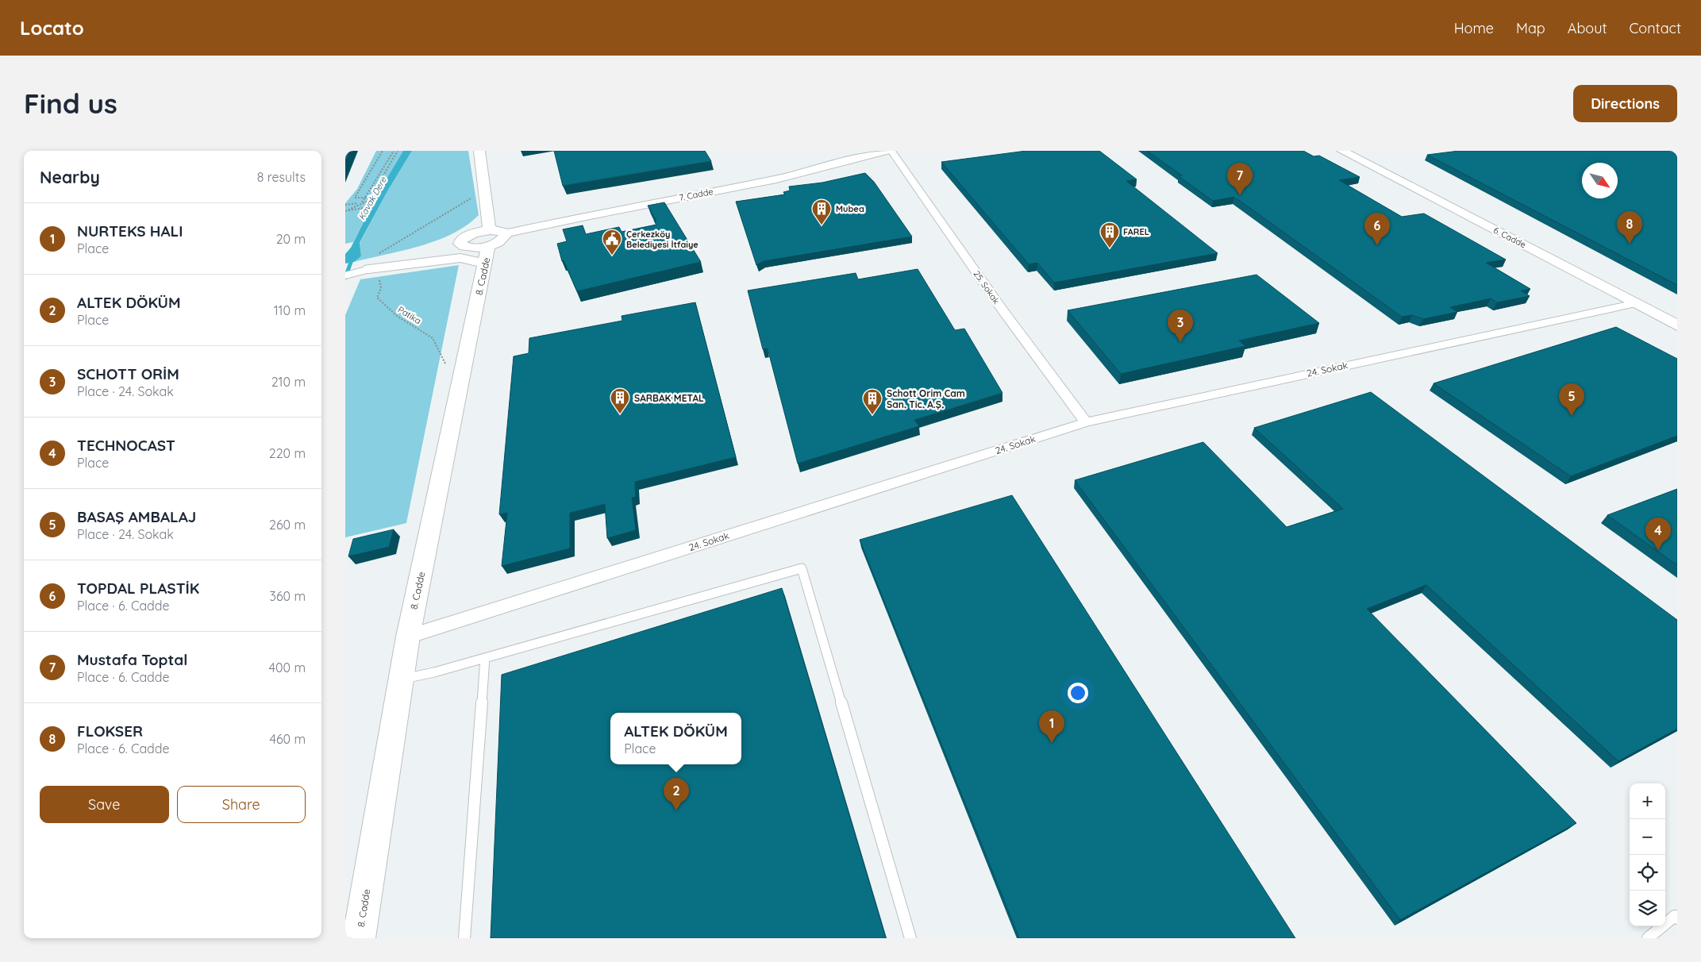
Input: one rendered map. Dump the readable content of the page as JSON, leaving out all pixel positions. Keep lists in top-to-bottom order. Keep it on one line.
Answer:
{"streets":{"street":["7. Cadde","6. Cadde","8. Cadde","25. Sokak","24. Sokak"],"path":["Patika"]},"crossings":[["7. Cadde","8. Cadde"],["6. Cadde","24. Sokak"],["8. Cadde","Patika"],["8. Cadde","24. Sokak"],["25. Sokak","24. Sokak"]],"water":["Kavak Dere"],"places":{"building":["Mubea","FAREL","SARBAK METAL","Schott Orim Cam San. Tic. A.Ş."],"public building":["Çerkezköy Belediyesi İtfaiye"]},"north":"bottom right","page":{"header":"Locato","nav":["Home","Map","About","Contact"],"buttons":["Directions",["Save","Share"]],"title":"Find us","heading":["Nearby","8 results"],"pins":["7","8","6","3","5","4","1","2"],"list":[{"mark":"1","name":"NURTEKS HALI","note":"Place","value":"20 m"},{"mark":"2","name":"ALTEK DÖKÜM","note":"Place","value":"110 m"},{"mark":"3","name":"SCHOTT ORİM","note":"Place · 24. Sokak","value":"210 m"},{"mark":"4","name":"TECHNOCAST","note":"Place","value":"220 m"},{"mark":"5","name":"BASAŞ AMBALAJ","note":"Place · 24. Sokak","value":"260 m"},{"mark":"6","name":"TOPDAL PLASTİK","note":"Place · 6. Cadde","value":"360 m"},{"mark":"7","name":"Mustafa Toptal","note":"Place · 6. Cadde","value":"400 m"},{"mark":"8","name":"FLOKSER","note":"Place · 6. Cadde","value":"460 m"}],"popup":["ALTEK DÖKÜM","Place"],"map_buttons":["+","−"]}}
